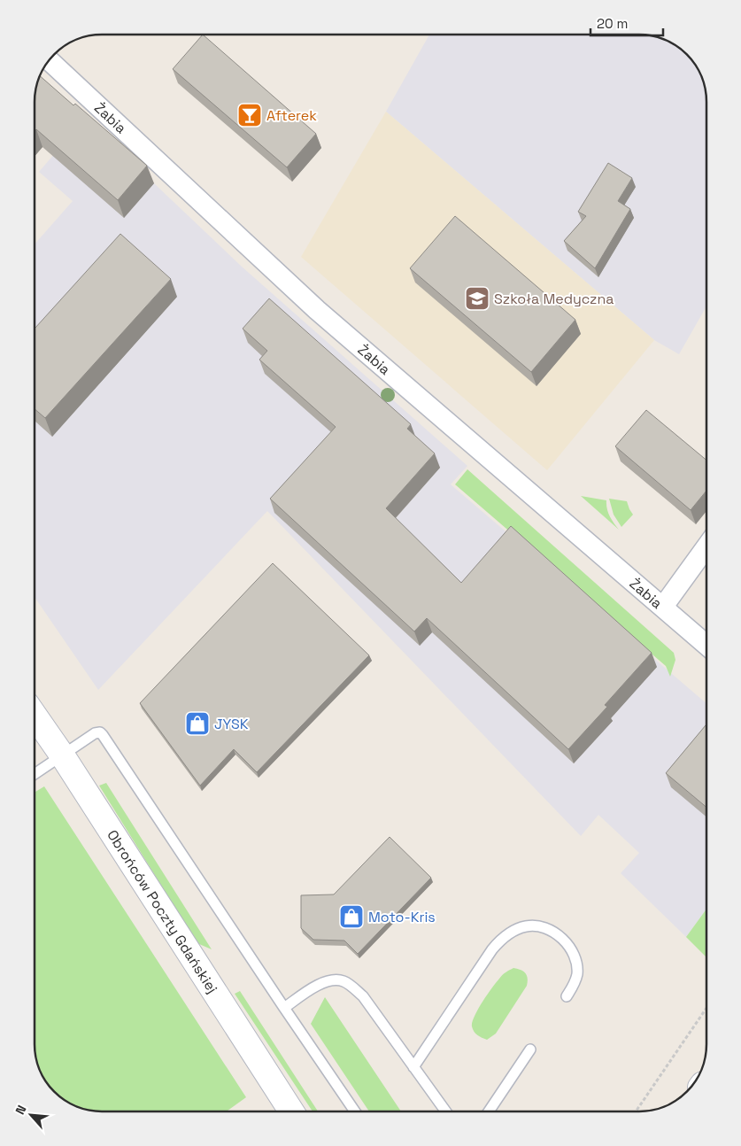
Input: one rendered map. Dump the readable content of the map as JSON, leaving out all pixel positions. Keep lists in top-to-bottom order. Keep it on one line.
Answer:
{"streets":{"street":["Żabia","Obrońców Poczty Gdańskiej"]},"places":{"bar":["Afterek"],"school or university":["Szkoła Medyczna"],"shop":["JYSK","Moto-Kris"]},"scale_bar":"20 m","north":"top left"}
